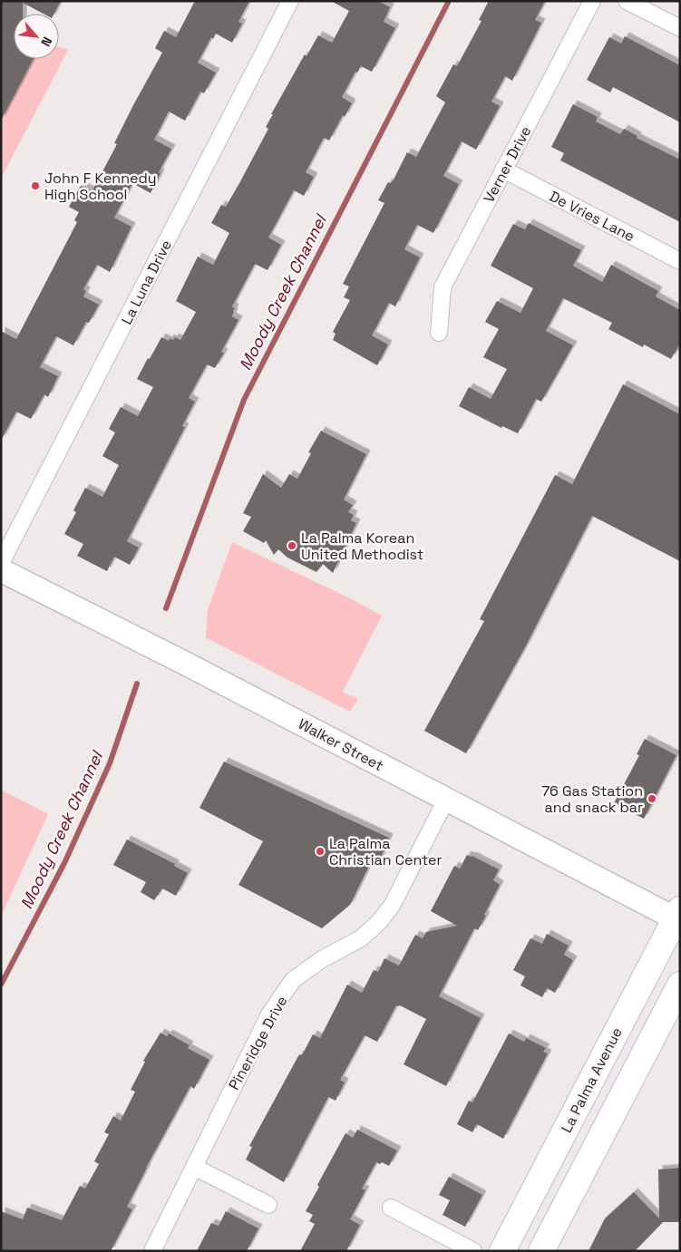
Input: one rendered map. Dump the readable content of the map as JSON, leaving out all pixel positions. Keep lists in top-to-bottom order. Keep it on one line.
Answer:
{"streets":{"main road":["Walker Street","La Palma Avenue"],"street":["Verner Drive","De Vries Lane","La Luna Drive","Pineridge Drive"]},"crossings":[["Verner Drive","De Vries Lane"],["Walker Street","Pineridge Drive"],["Walker Street","La Palma Avenue"]],"water":["Moody Creek Channel"],"places":["John F Kennedy High School","La Palma Korean United Methodist","76 Gas Station and snack bar","La Palma Christian Center"],"north":"bottom right"}
